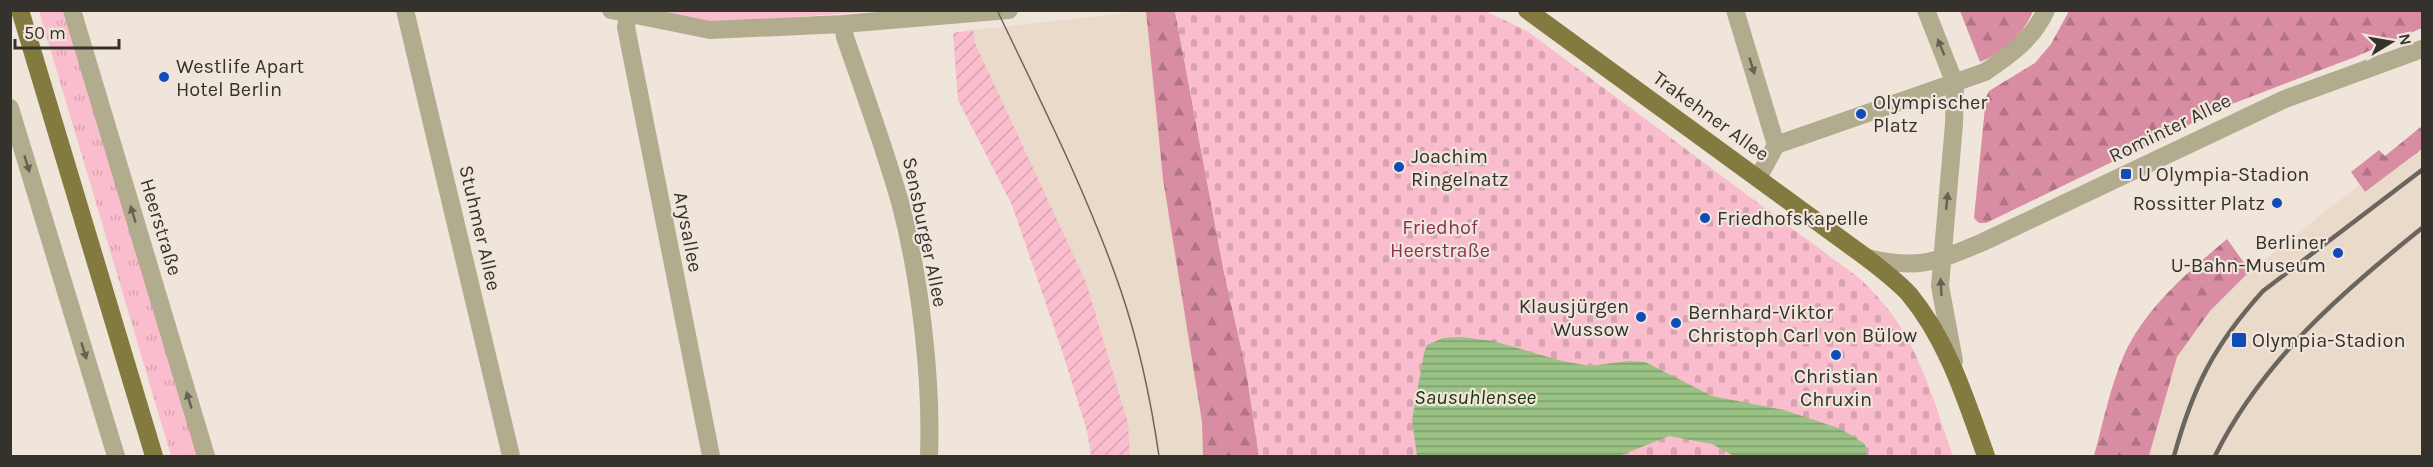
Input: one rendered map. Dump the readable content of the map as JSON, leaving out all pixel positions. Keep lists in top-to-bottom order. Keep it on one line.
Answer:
{"streets":{"main road":["Trakehner Allee"],"street":["Rominter Allee","Heerstraße","Stuhmer Allee","Arysallee","Sensburger Allee"]},"water":["Sausuhlensee"],"parks":["Friedhof Heerstraße"],"places":{"other":["Westlife Apart Hotel Berlin","Olympischer Platz","Joachim Ringelnatz","Rossitter Platz","Friedhofskapelle","Berliner U-Bahn-Museum","Klausjürgen Wussow","Bernhard-Viktor Christoph Carl von Bülow","Christian Chruxin"],"transit":["U Olympia-Stadion","Olympia-Stadion"]},"scale_bar":"50 m","north":"right"}
